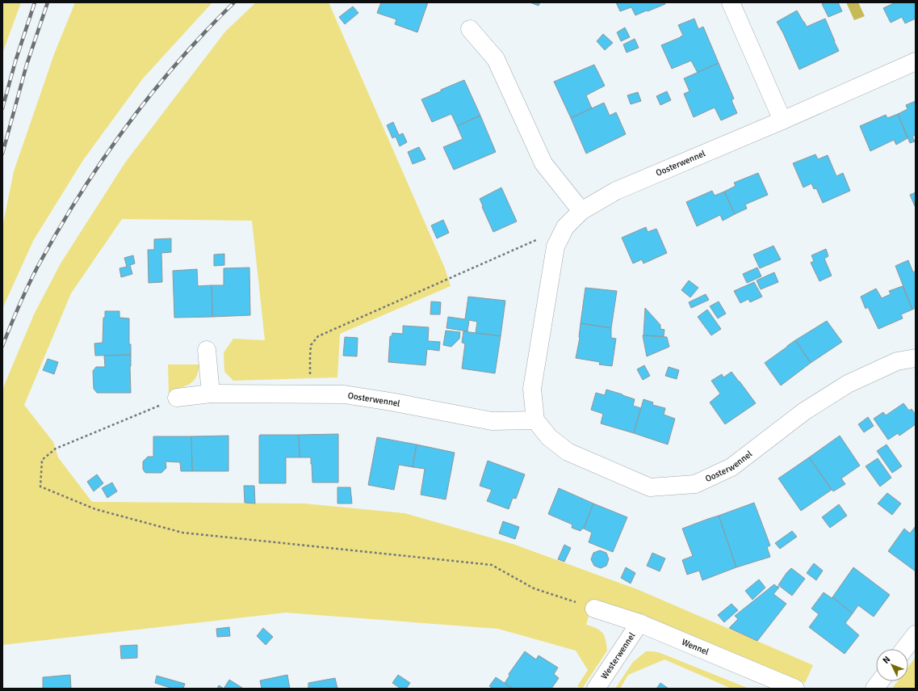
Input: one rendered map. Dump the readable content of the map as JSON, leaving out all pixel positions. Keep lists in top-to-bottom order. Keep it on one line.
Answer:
{"streets":{"street":["Oosterwennel","Wennel","Westerwennel"]},"crossings":[["Wennel","Westerwennel"]],"north":"top left"}
